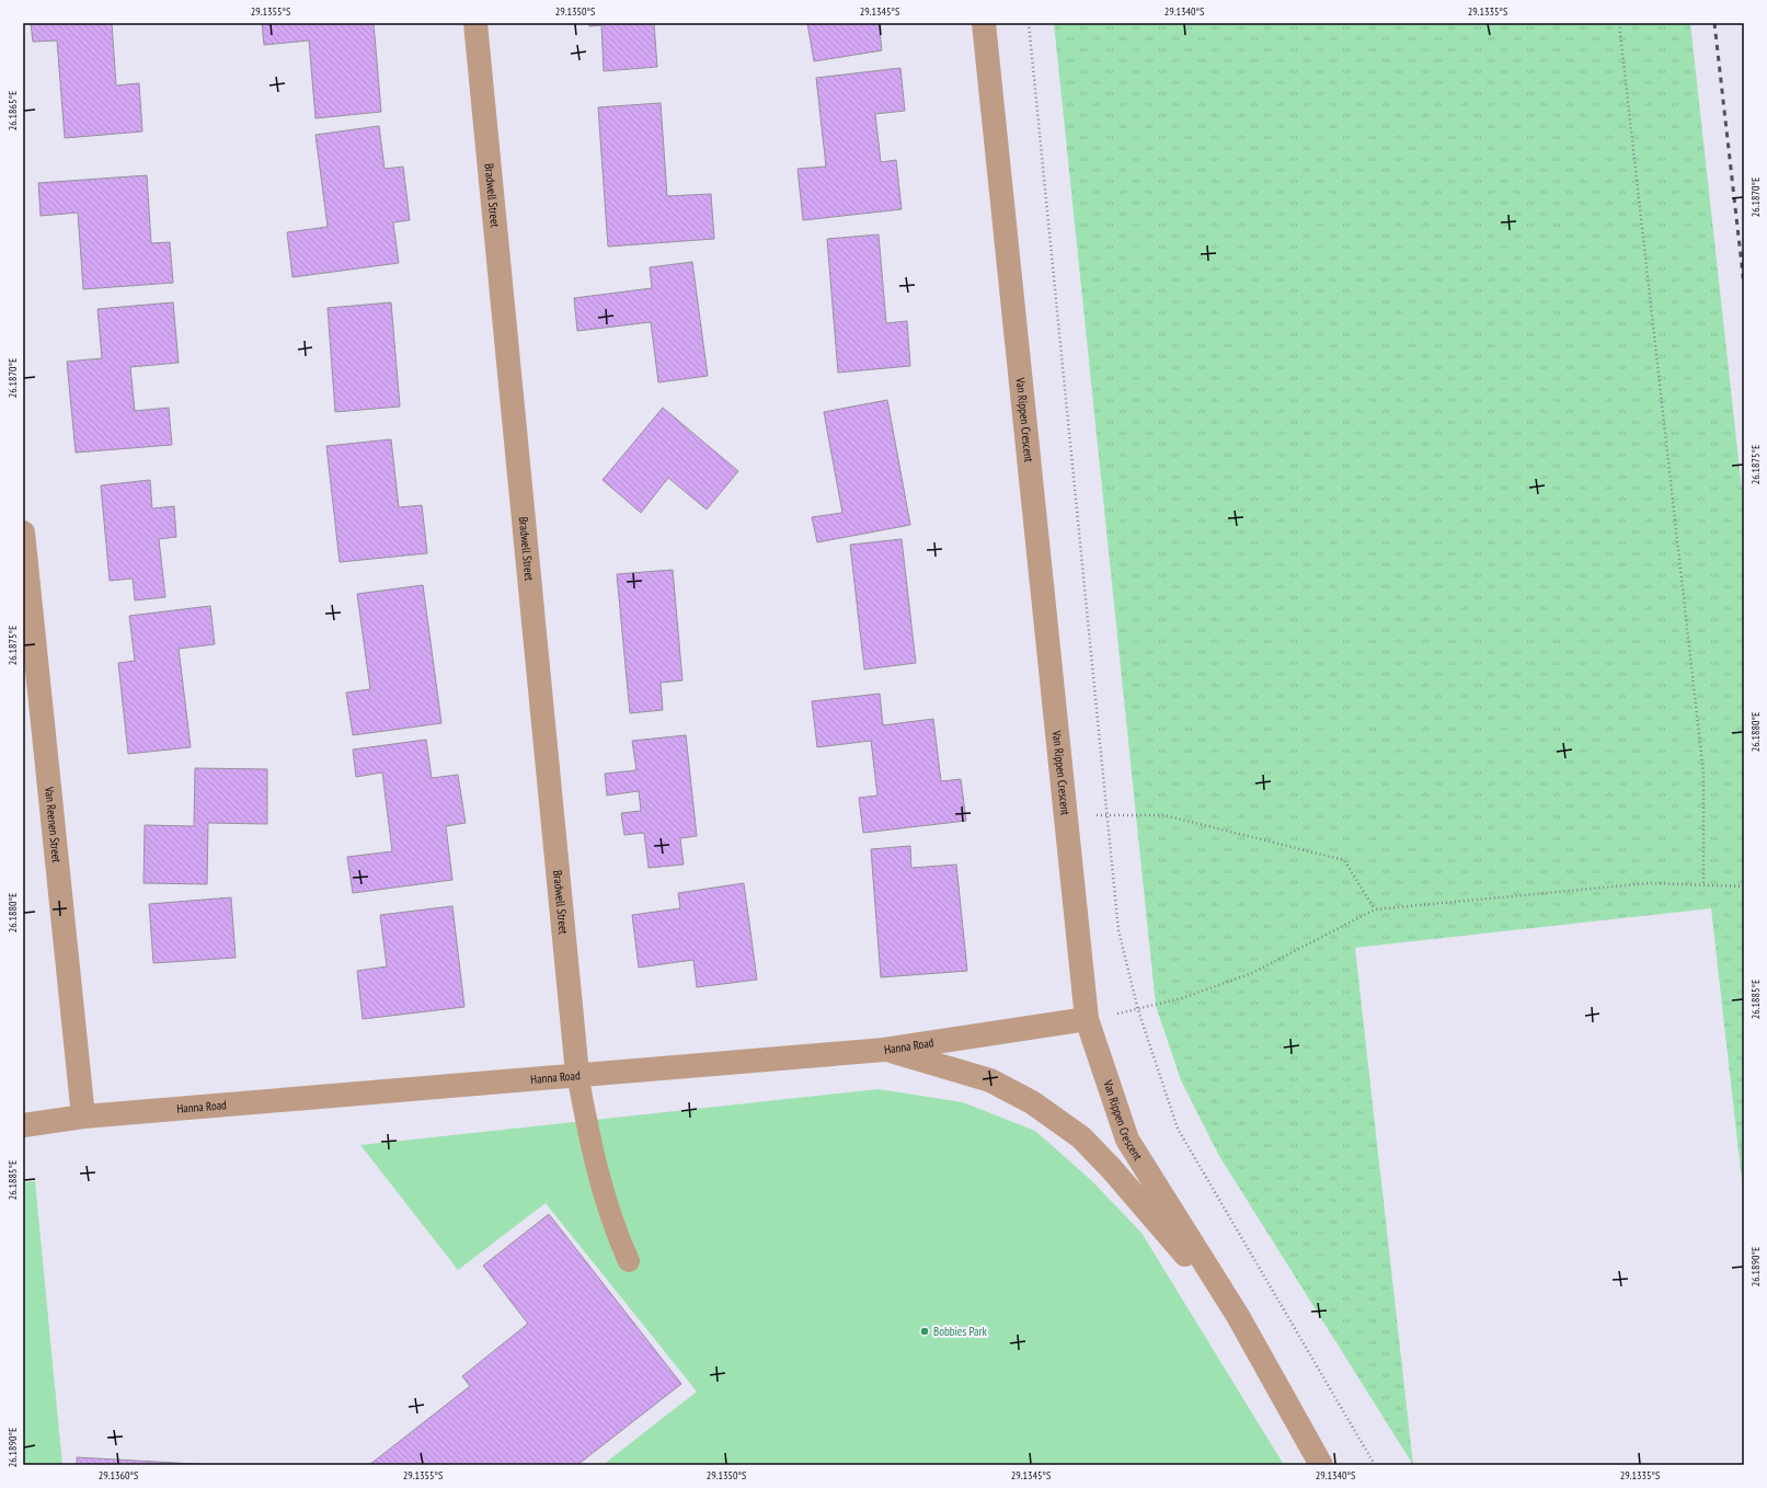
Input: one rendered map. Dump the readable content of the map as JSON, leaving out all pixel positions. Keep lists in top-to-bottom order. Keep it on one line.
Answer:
{"streets":{"street":["Bradwell Street","Van Rippen Crescent","Van Reenen Street","Hanna Road"]},"crossings":[["Bradwell Street","Hanna Road"],["Van Rippen Crescent","Hanna Road"],["Van Reenen Street","Hanna Road"]],"places":["Bobbies Park"],"coordinates":["29.1355°S","29.1350°S","29.1345°S","29.1340°S","29.1335°S","26.1865°E","26.1870°E","26.1875°E","26.1880°E","26.1885°E","26.1890°E","29.1360°S"]}
